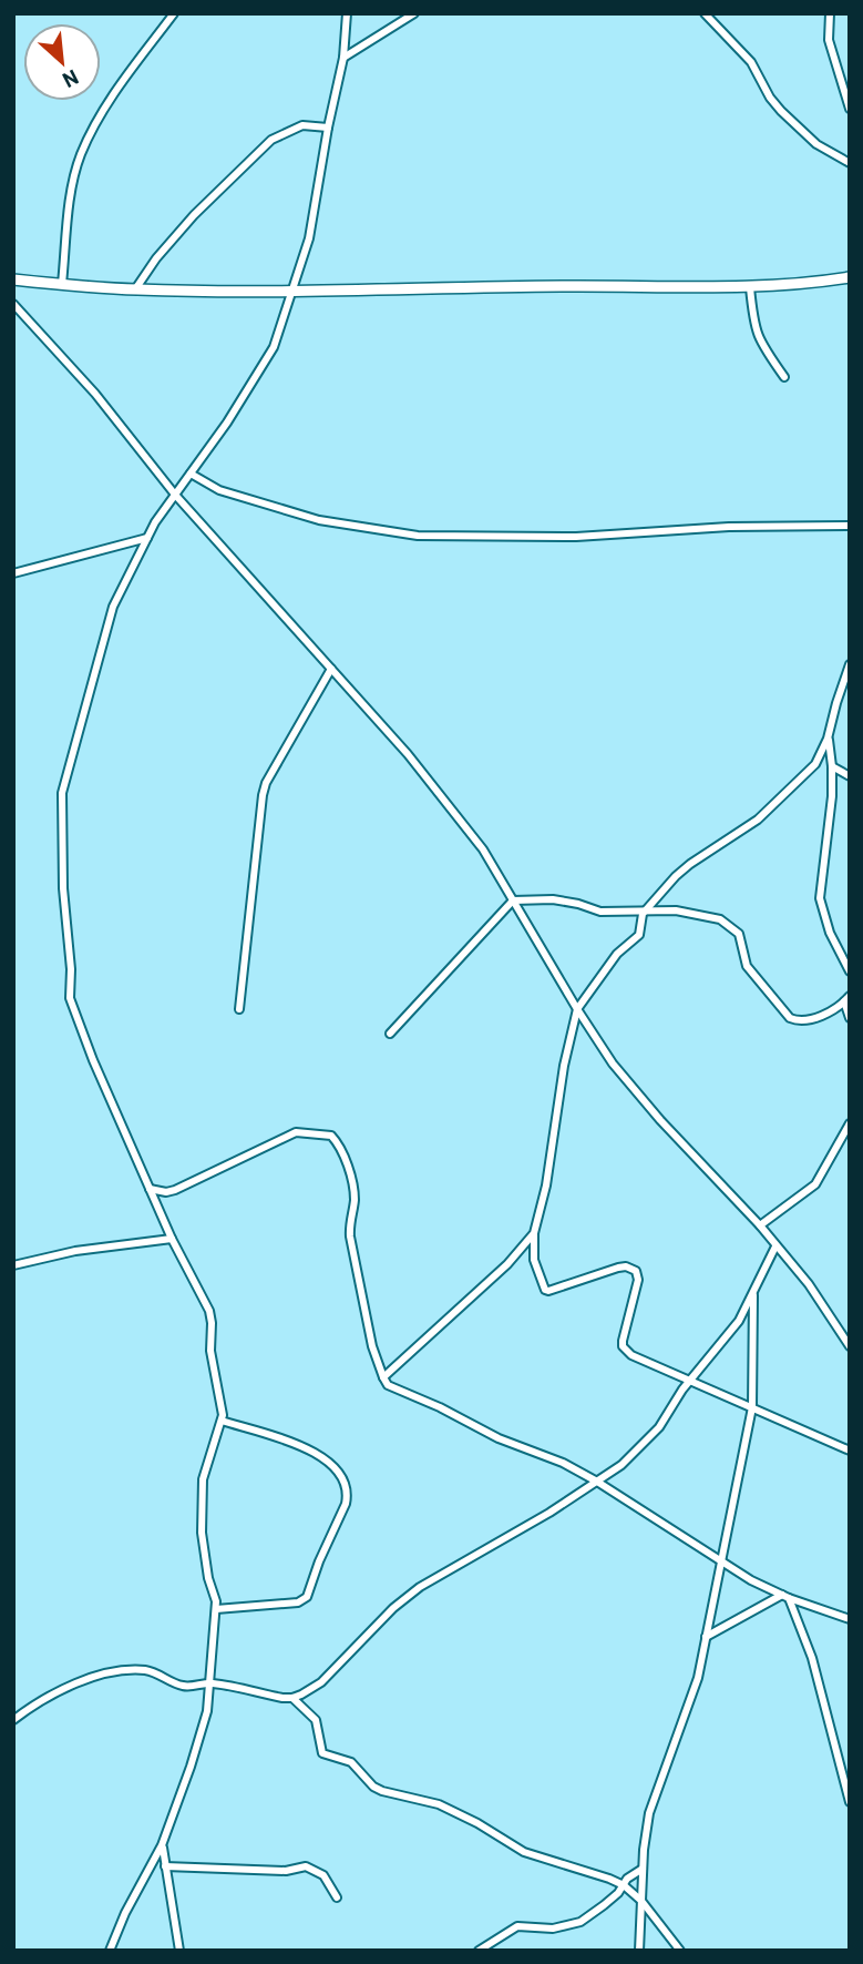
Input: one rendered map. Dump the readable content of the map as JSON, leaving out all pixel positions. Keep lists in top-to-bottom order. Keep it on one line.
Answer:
{"north":"bottom right"}
